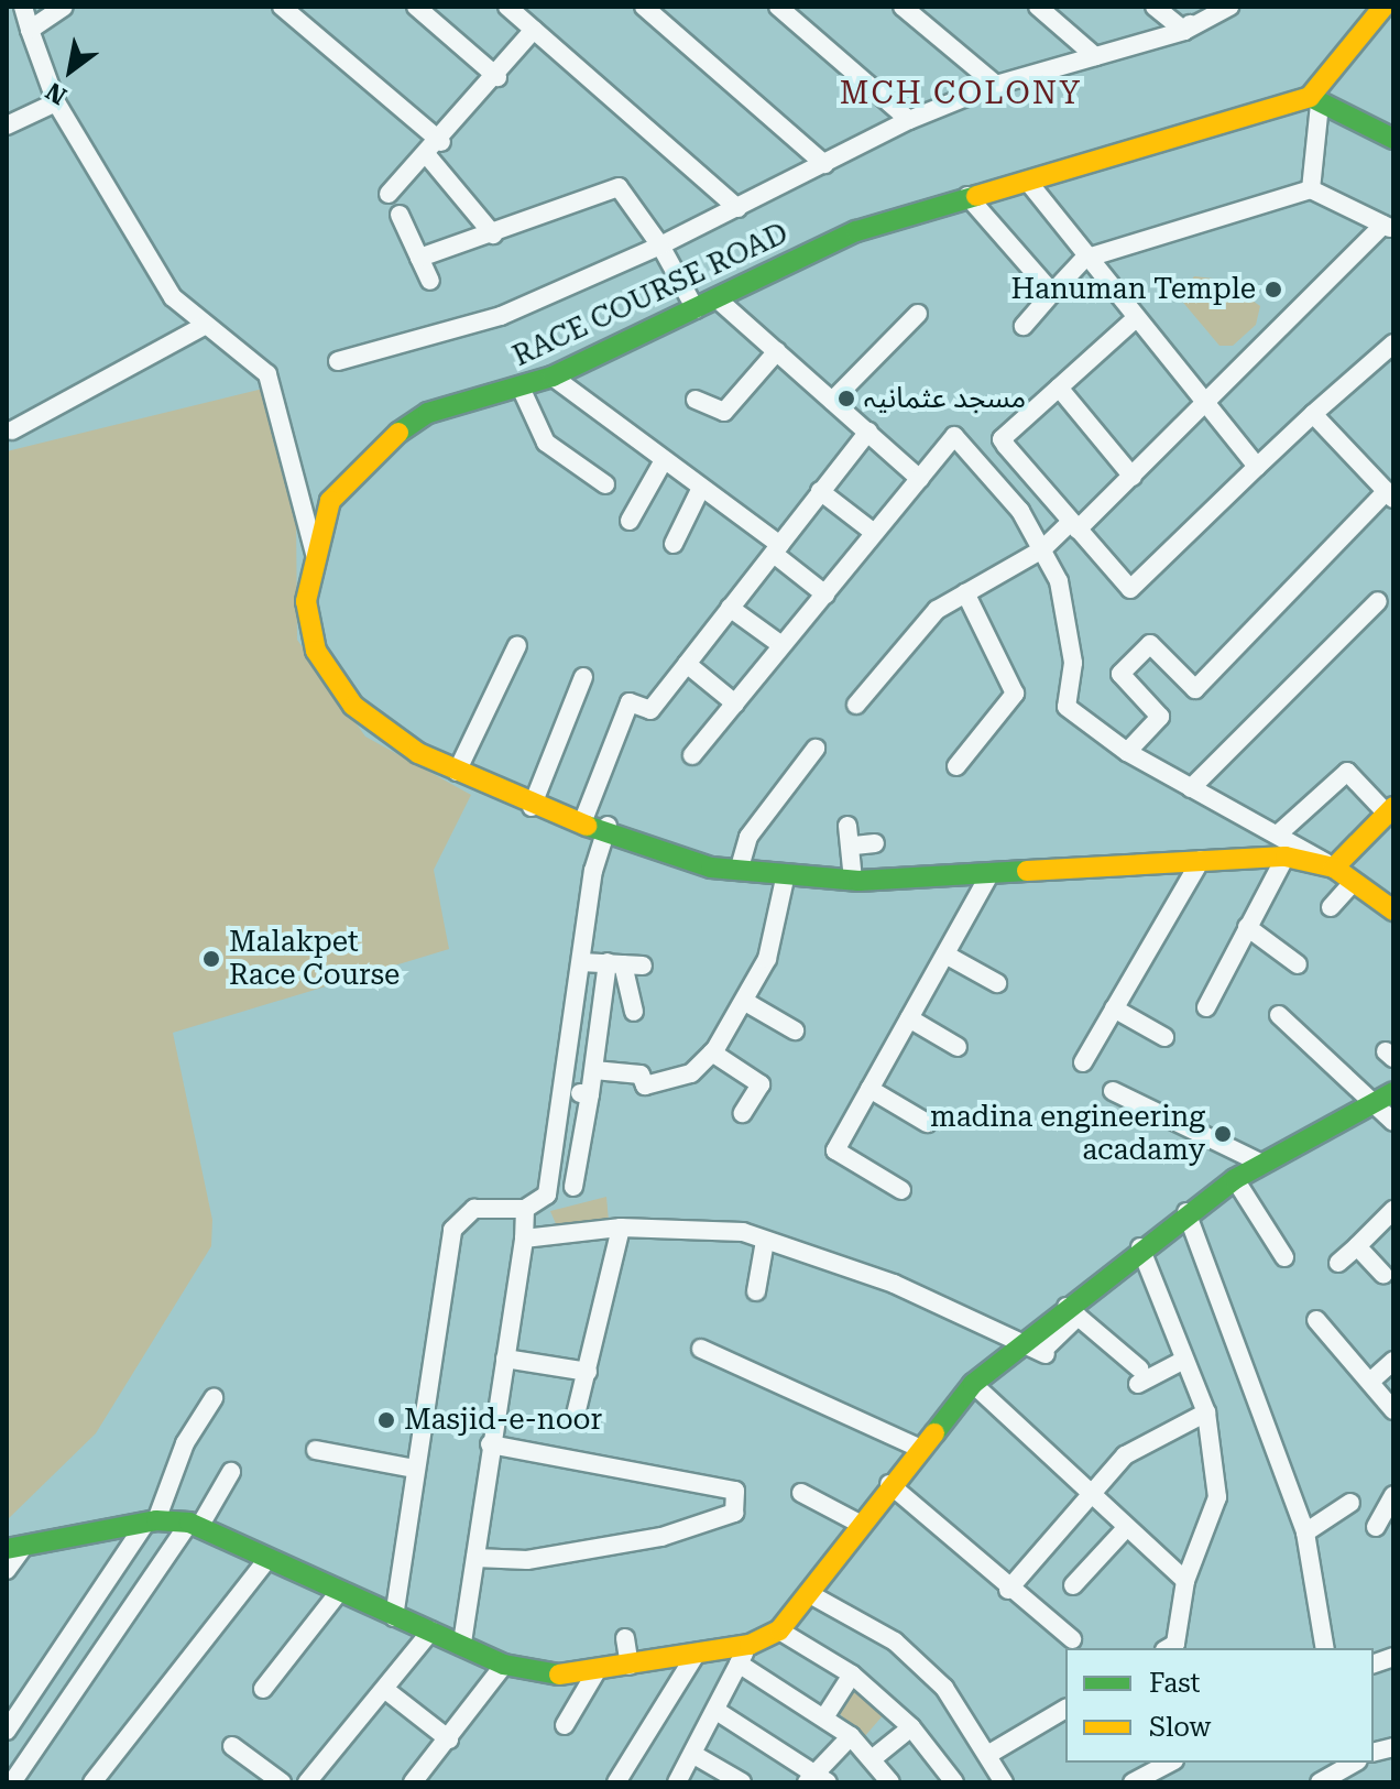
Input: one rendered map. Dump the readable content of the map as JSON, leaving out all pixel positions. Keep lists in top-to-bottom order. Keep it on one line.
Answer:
{"streets":{"street":["RACE COURSE ROAD"]},"districts":["MCH COLONY"],"places":["Hanuman Temple","مسجد عثمانیہ","Malakpet Race Course","madina engineering acadamy","Masjid-e-noor"],"legend":["Fast","Slow"],"north":"bottom left"}
